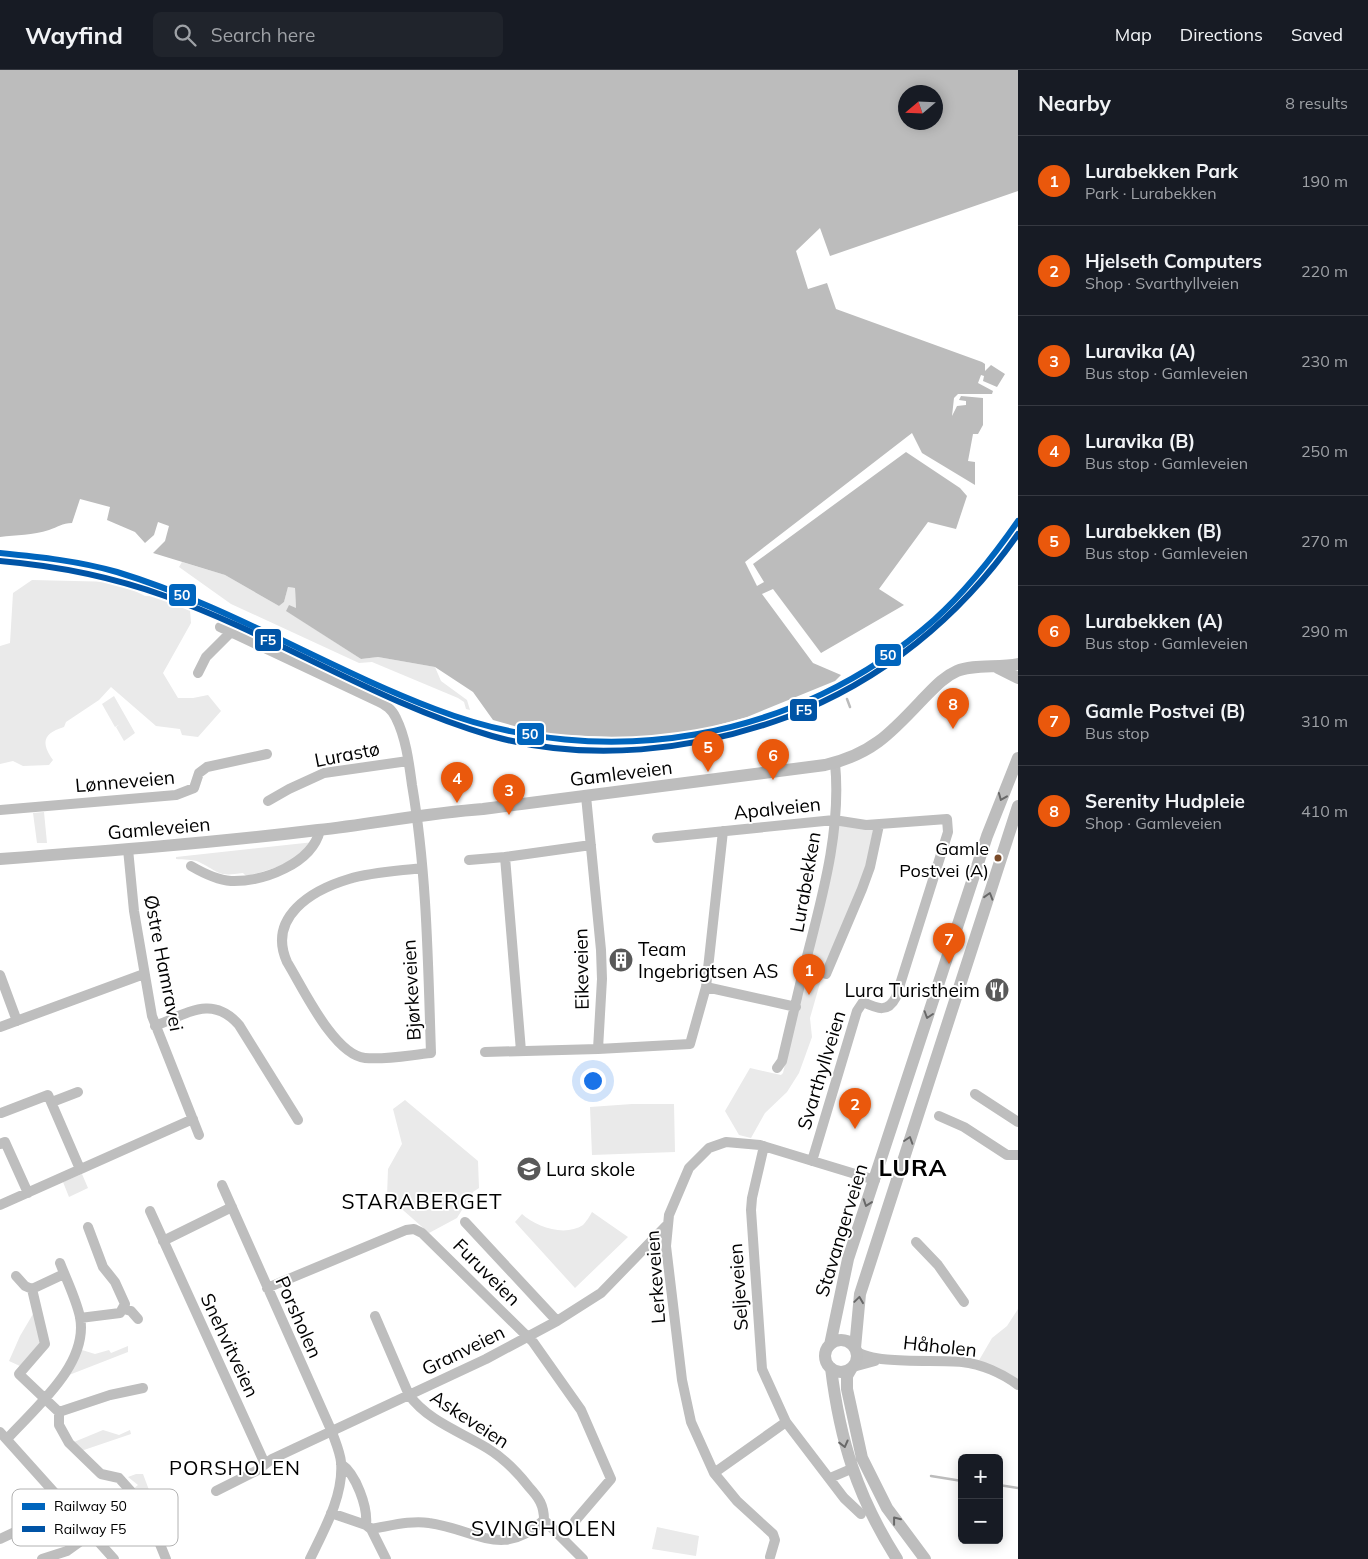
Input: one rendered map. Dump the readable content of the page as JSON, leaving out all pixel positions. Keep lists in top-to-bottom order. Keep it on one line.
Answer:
{"streets":{"main road":["Gamleveien","Stavangerveien"],"street":["Lurastø","Lønneveien","Apalveien","Lurabekken","Østre Hamravei","Eikeveien","Bjørkeveien","Svarthyllveien","Furuveien","Lerkeveien","Seljeveien","Porsholen","Snehvitveien","Håholen","Granveien","Askeveien"]},"crossings":[["Lurastø","Gamleveien"],["Lurastø","Bjørkeveien"],["Gamleveien","Lurabekken"],["Gamleveien","Østre Hamravei"],["Gamleveien","Eikeveien"],["Gamleveien","Bjørkeveien"],["Apalveien","Lurabekken"],["Apalveien","Eikeveien"],["Apalveien","Svarthyllveien"],["Svarthyllveien","Lerkeveien"],["Stavangerveien","Lerkeveien"],["Stavangerveien","Håholen"],["Furuveien","Porsholen"],["Furuveien","Granveien"],["Lerkeveien","Seljeveien"],["Lerkeveien","Granveien"],["Porsholen","Granveien"],["Granveien","Askeveien"]],"districts":["LURA","STARABERGET","PORSHOLEN","SVINGHOLEN"],"places":{"other":["Gamle Postvei (A)"],"building":["Team Ingebrigtsen AS"],"restaurant":["Lura Turistheim"],"school or university":["Lura skole"]},"lines":["rail line 50","rail line F5"],"legend":["Railway 50","Railway F5"],"north":"left","page":{"header":"Wayfind","search":"Search here","nav":["Map","Directions","Saved"],"heading":["Nearby","8 results"],"list":[{"mark":"1","name":"Lurabekken Park","note":"Park · Lurabekken","value":"190 m"},{"mark":"2","name":"Hjelseth Computers","note":"Shop · Svarthyllveien","value":"220 m"},{"mark":"3","name":"Luravika (A)","note":"Bus stop · Gamleveien","value":"230 m"},{"mark":"4","name":"Luravika (B)","note":"Bus stop · Gamleveien","value":"250 m"},{"mark":"5","name":"Lurabekken (B)","note":"Bus stop · Gamleveien","value":"270 m"},{"mark":"6","name":"Lurabekken (A)","note":"Bus stop · Gamleveien","value":"290 m"},{"mark":"7","name":"Gamle Postvei (B)","note":"Bus stop","value":"310 m"},{"mark":"8","name":"Serenity Hudpleie","note":"Shop · Gamleveien","value":"410 m"}],"pins":["8","5","6","4","3","7","1","2"],"map_buttons":["+","−"]}}
